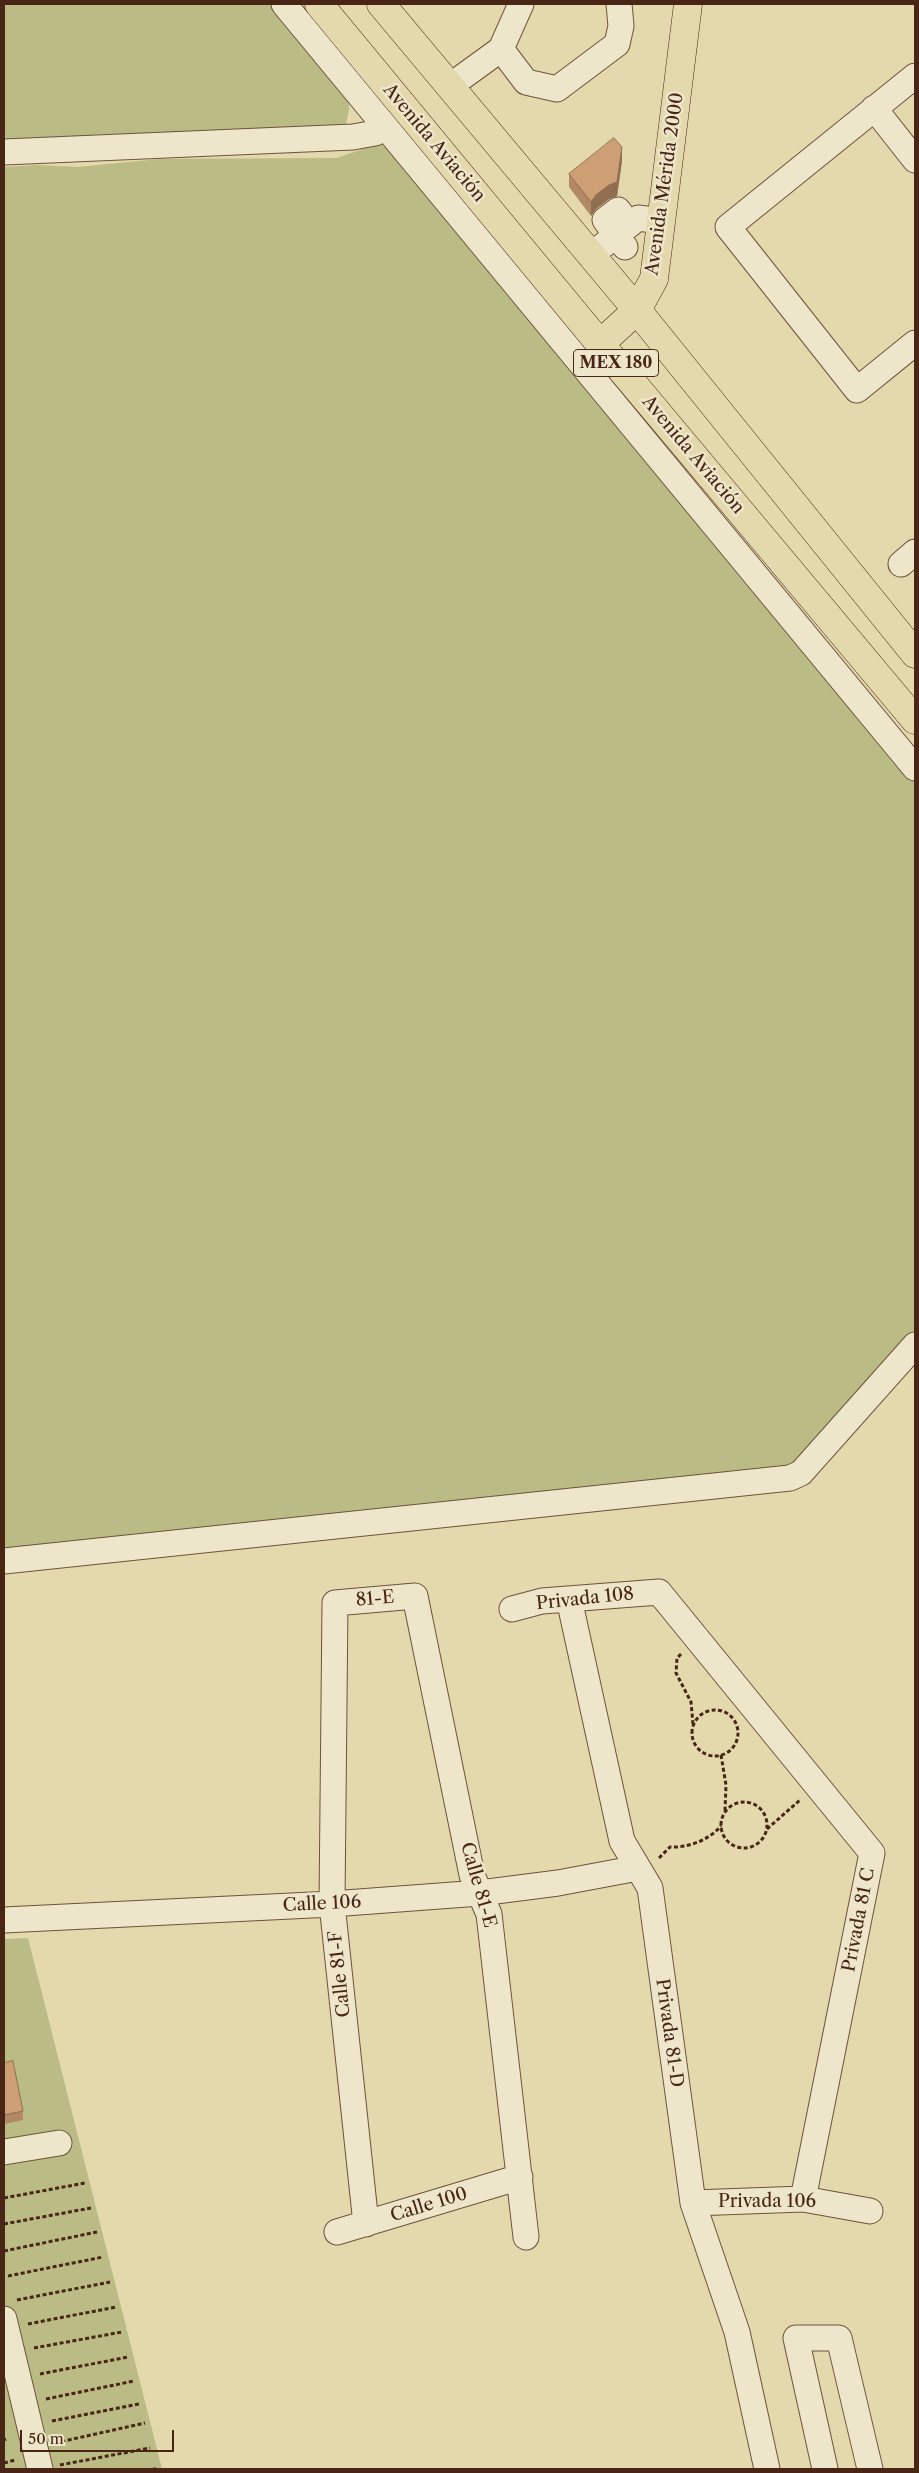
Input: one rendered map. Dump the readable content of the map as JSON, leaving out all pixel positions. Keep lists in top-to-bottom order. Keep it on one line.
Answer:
{"streets":{"main road":["Avenida Aviación","Avenida Mérida 2000","MEX 180"],"street":["81-E","Privada 108","Calle 81-E","Calle 106","Privada 81 C","Calle 81-F","Privada 81-D","Privada 106","Calle 100"]},"crossings":[["Avenida Aviación","Avenida Mérida 2000"],["Avenida Mérida 2000","MEX 180"],["81-E","Calle 81-E"],["81-E","Calle 81-F"],["Privada 108","Privada 81 C"],["Privada 108","Privada 81-D"],["Calle 81-E","Calle 106"],["Calle 81-E","Calle 100"],["Calle 106","Calle 81-F"],["Calle 106","Privada 81-D"],["Privada 81 C","Privada 106"],["Calle 81-F","Calle 100"],["Privada 81-D","Privada 106"]],"scale_bar":"50 m"}
